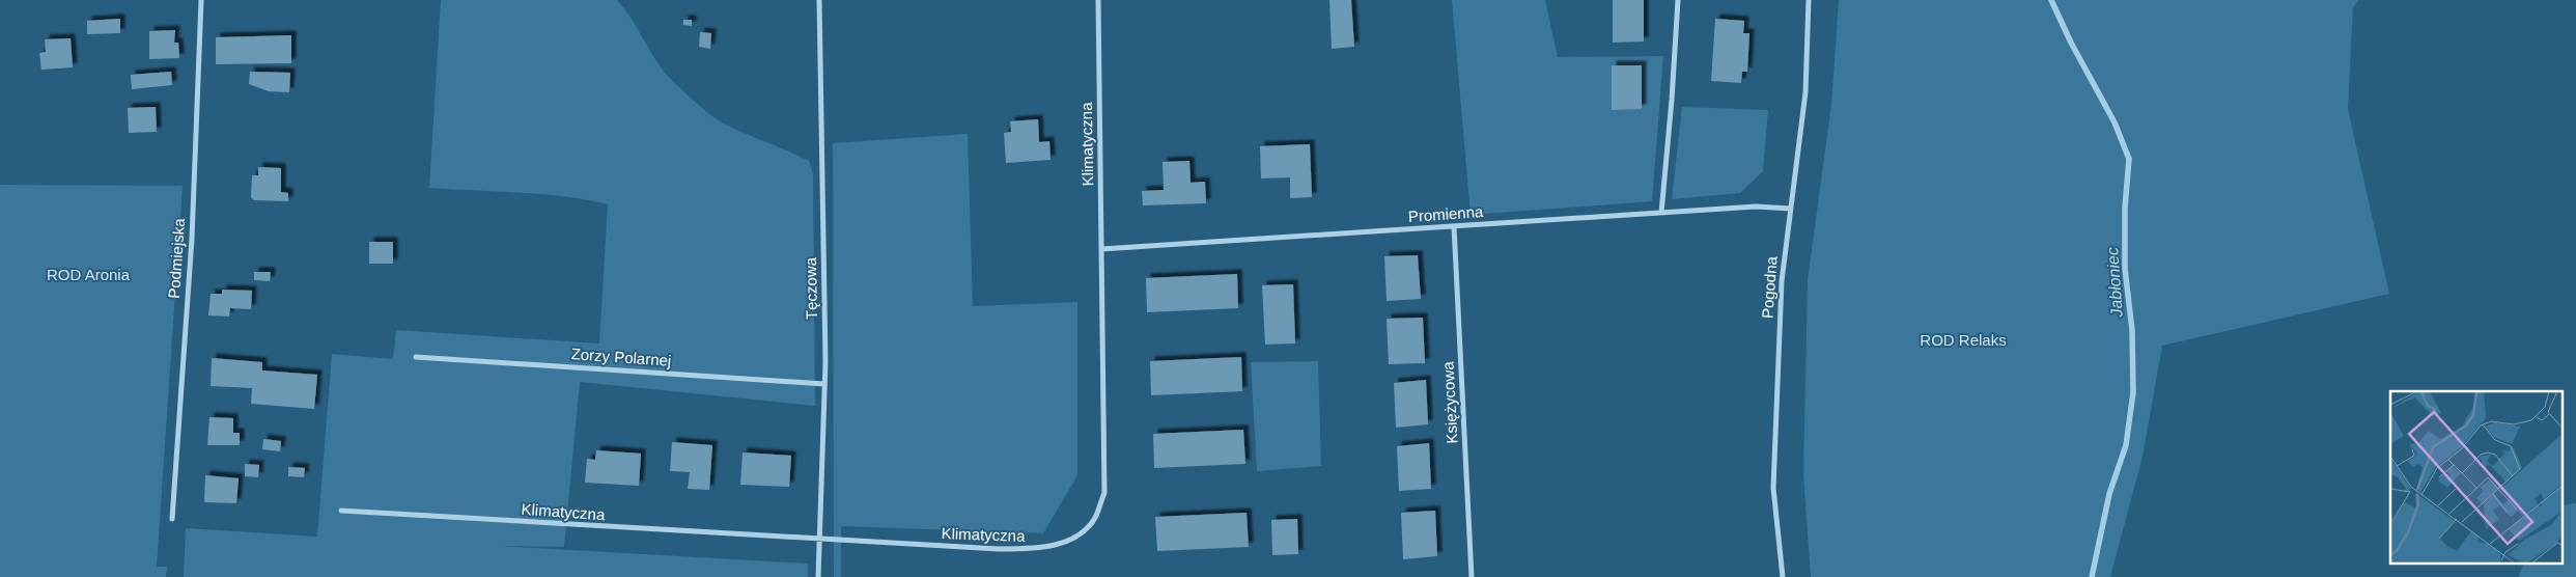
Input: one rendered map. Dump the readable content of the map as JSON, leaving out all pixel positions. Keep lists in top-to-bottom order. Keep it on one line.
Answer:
{"streets":{"street":["Klimatyczna","Promienna","Podmiejska","Pogodna","Tęczowa","Zorzy Polarnej","Księżycowa"]},"crossings":[["Klimatyczna","Promienna"],["Klimatyczna","Tęczowa"],["Promienna","Pogodna"],["Promienna","Księżycowa"],["Tęczowa","Zorzy Polarnej"]],"water":["Jabłoniec"],"parks":["ROD Aronia","ROD Relaks"]}
